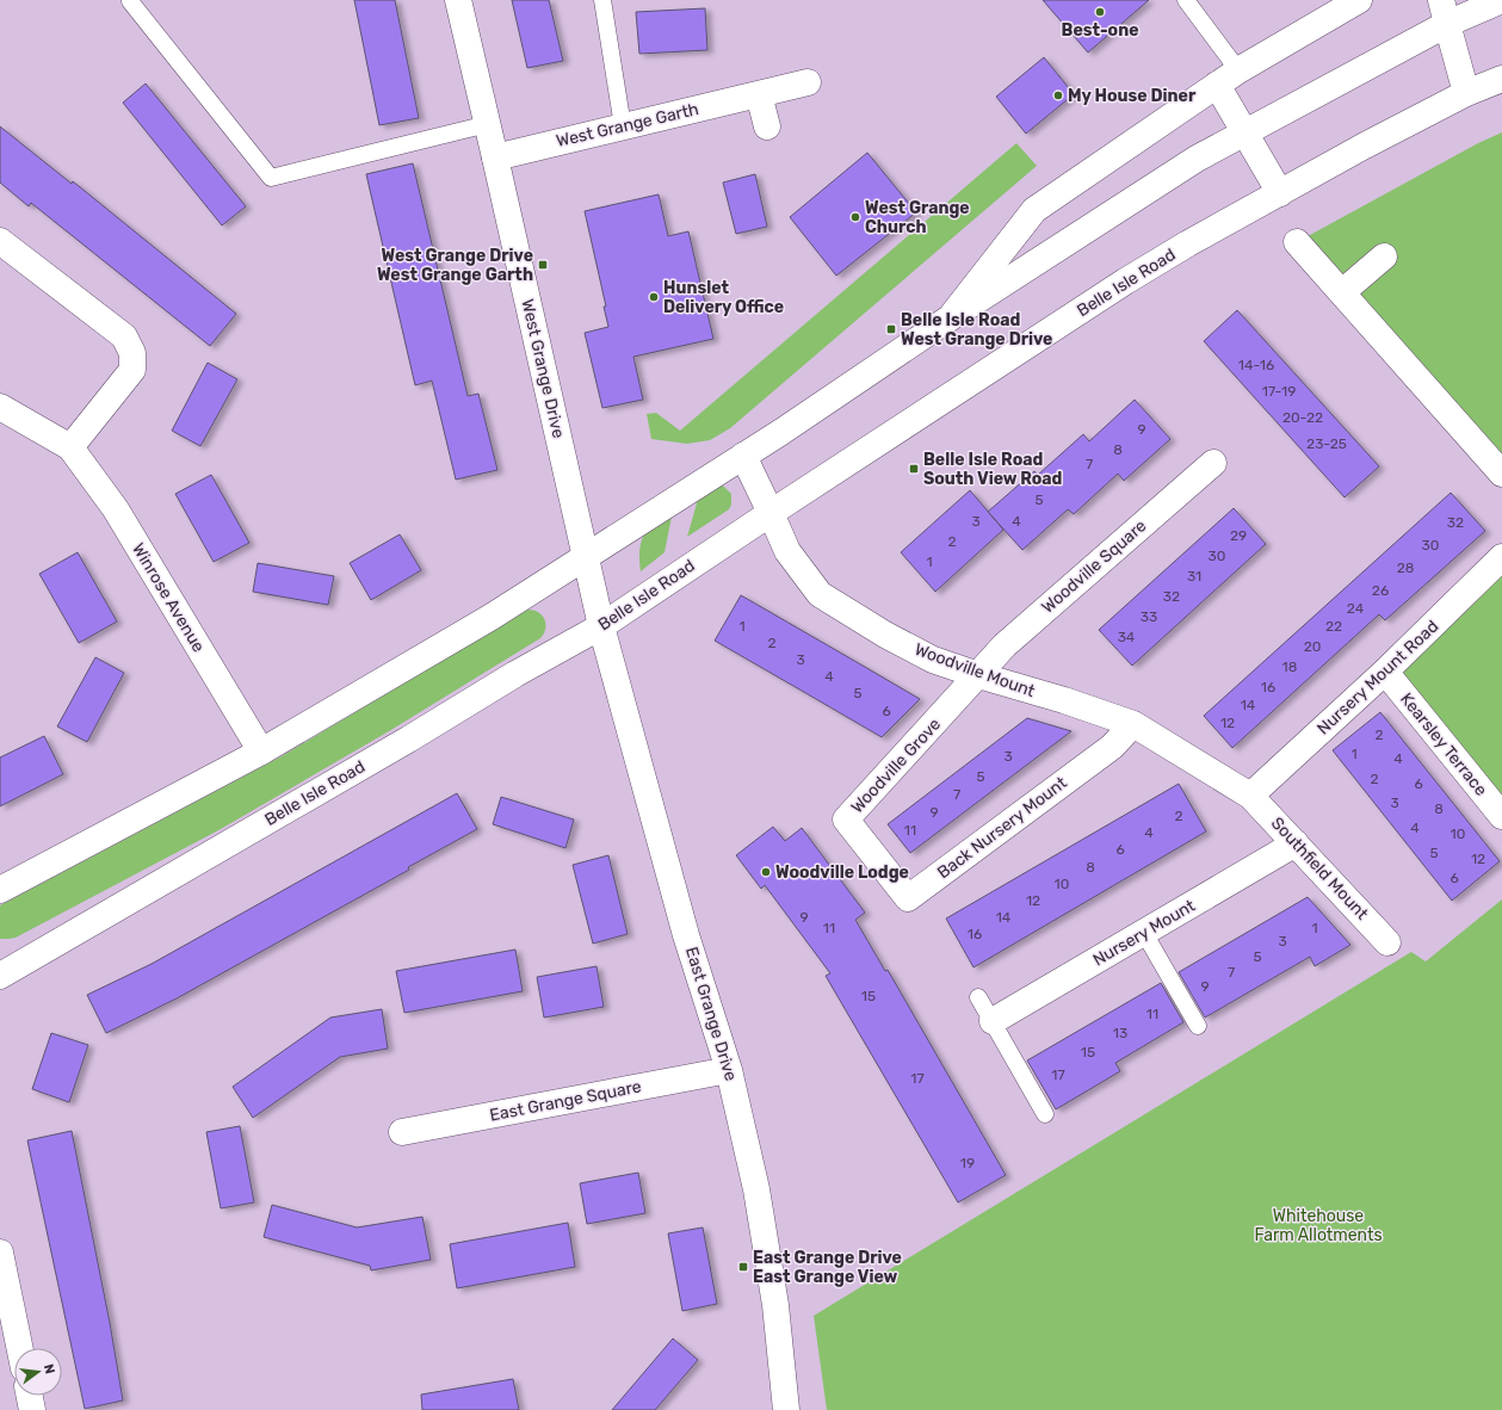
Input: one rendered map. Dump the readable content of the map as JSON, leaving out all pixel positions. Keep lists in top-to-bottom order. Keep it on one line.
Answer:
{"streets":{"street":["West Grange Garth","Belle Isle Road","West Grange Drive","Woodville Square","Winrose Avenue","Woodville Mount","Nursery Mount Road","Kearsley Terrace","Woodville Grove","Back Nursery Mount","Southfield Mount","Nursery Mount","East Grange Drive","East Grange Square"]},"crossings":[["West Grange Garth","West Grange Drive"],["Belle Isle Road","West Grange Drive"],["Belle Isle Road","Woodville Mount"],["Belle Isle Road","East Grange Drive"],["West Grange Drive","East Grange Drive"],["Woodville Square","Woodville Mount"],["Woodville Square","Woodville Grove"],["Woodville Mount","Nursery Mount Road"],["Woodville Mount","Woodville Grove"],["Woodville Mount","Back Nursery Mount"],["Woodville Mount","Southfield Mount"],["Nursery Mount Road","Kearsley Terrace"],["Nursery Mount Road","Southfield Mount"],["Woodville Grove","Back Nursery Mount"],["Southfield Mount","Nursery Mount"],["East Grange Drive","East Grange Square"]],"parks":["Whitehouse Farm Allotments"],"places":{"other":["Best-one","My House Diner","West Grange Church","Hunslet Delivery Office","Woodville Lodge"],"transit":["West Grange Drive West Grange Garth","Belle Isle Road West Grange Drive","Belle Isle Road South View Road","East Grange Drive East Grange View"]},"house_numbers":["14-16","17-19","20-22","9","23-25","8","7","5","3","4","32","29","2","30","30","1","28","31","26","32","24","33","1","22","34","2","20","3","18","4","16","5","14","6","12","2","1","3","4","5","2","6","7","3","8","9","2","4","11","4","10","6","5","12","8","6","10","12","9","14","11","1","16","3","5","7","9","15","11","13","15","17","17","19"],"north":"right"}
